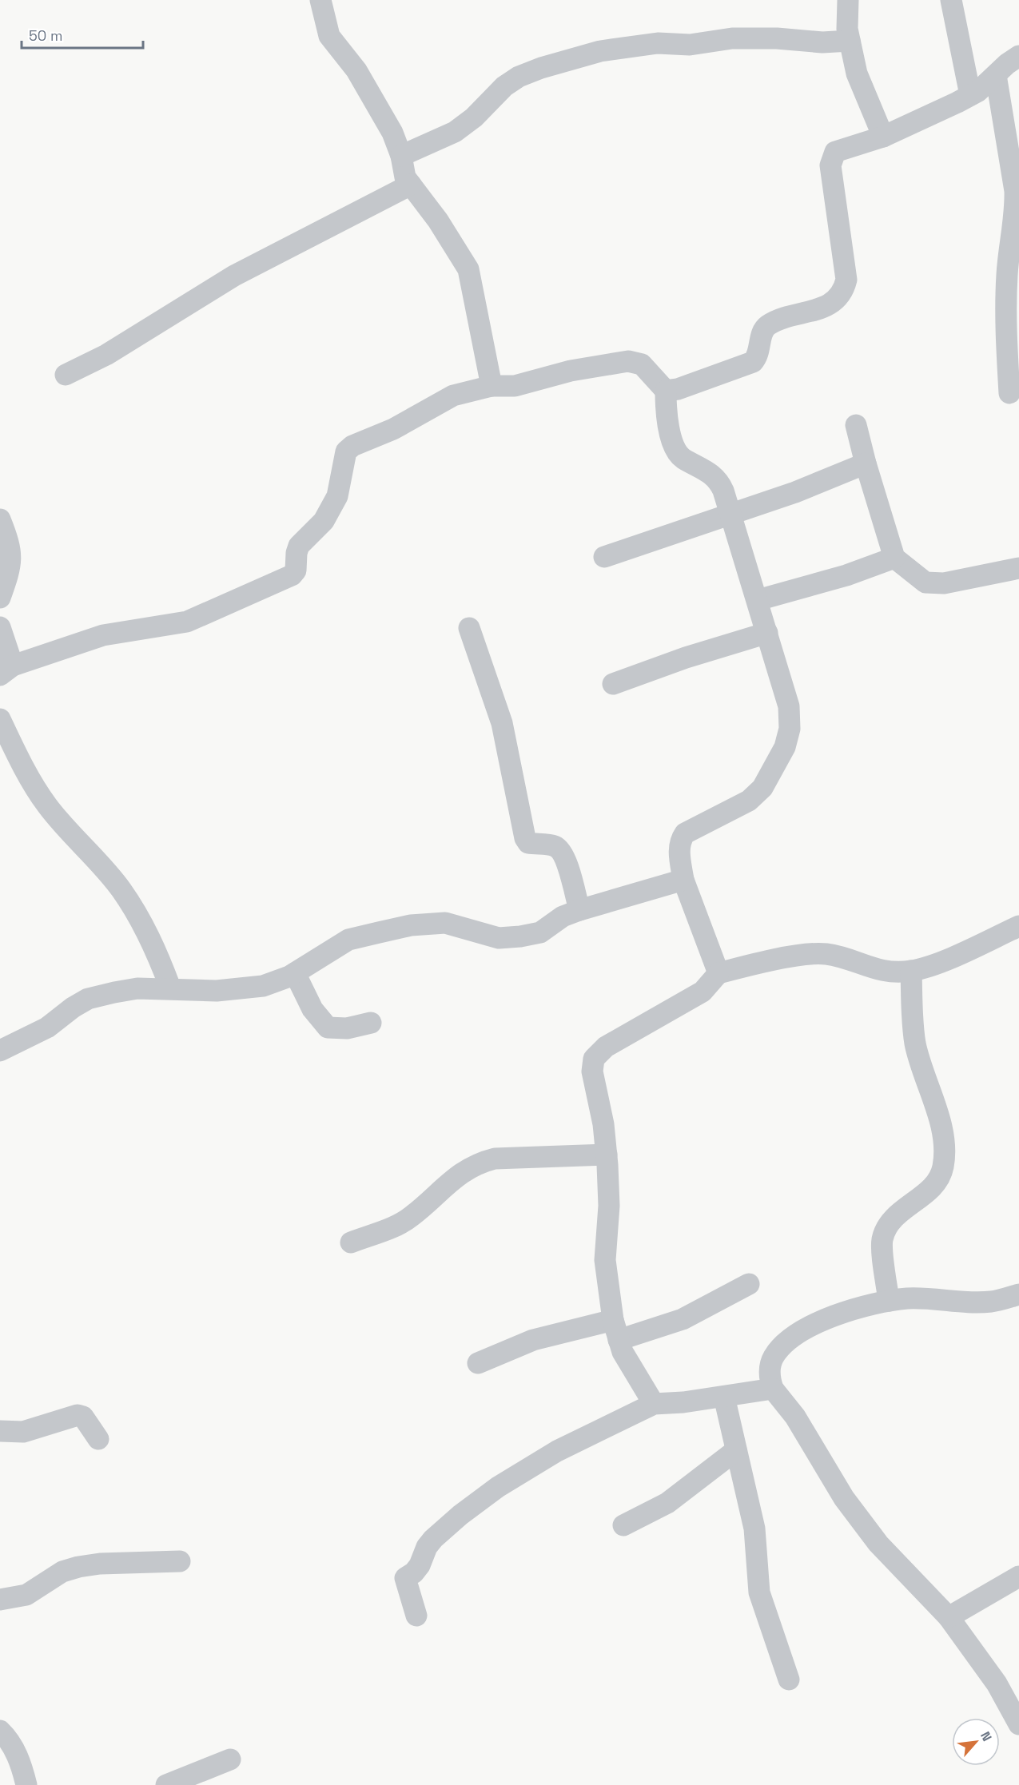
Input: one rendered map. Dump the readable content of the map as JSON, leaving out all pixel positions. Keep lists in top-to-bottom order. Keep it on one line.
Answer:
{"scale_bar":"50 m","north":"top right"}
